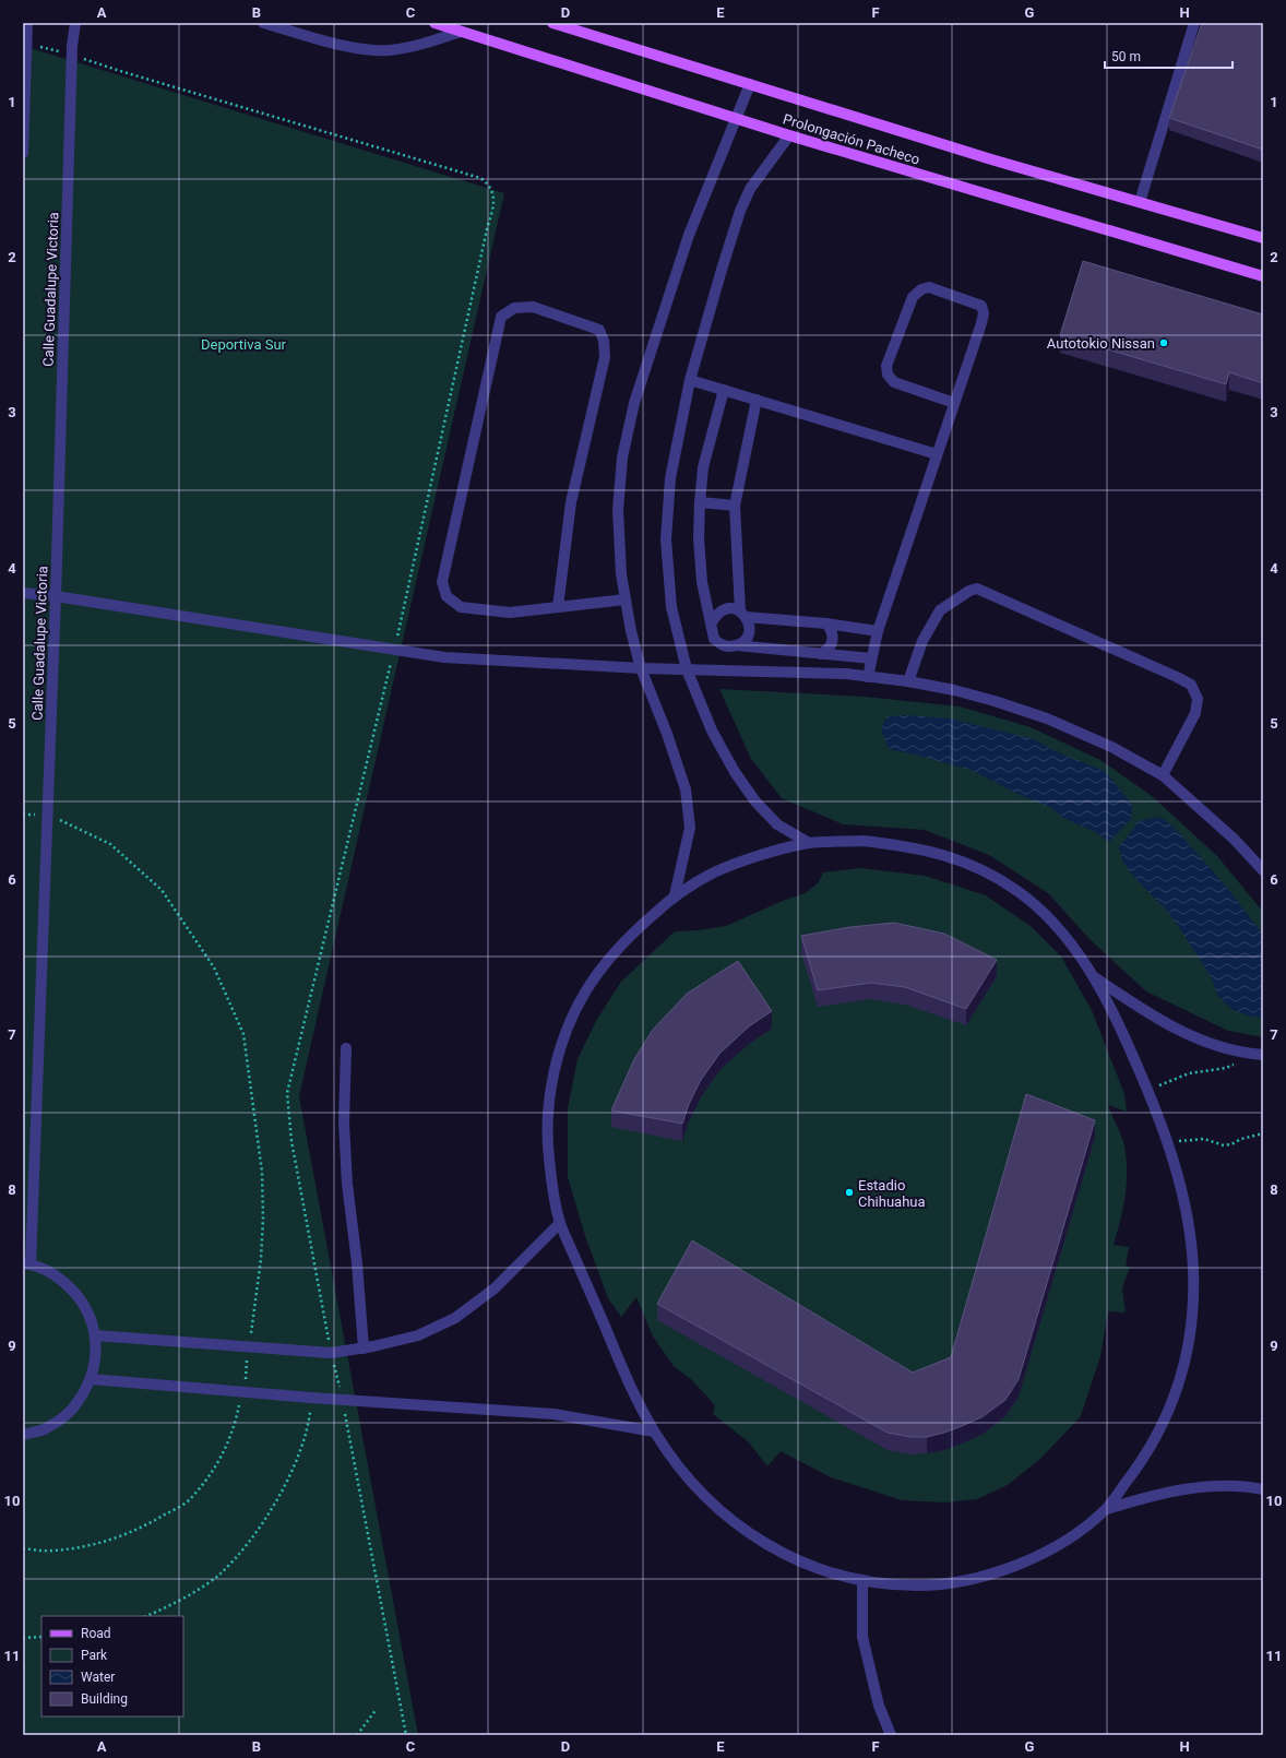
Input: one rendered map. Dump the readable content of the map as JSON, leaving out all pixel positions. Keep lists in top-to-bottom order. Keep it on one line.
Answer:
{"streets":{"main road":["Prolongación Pacheco"],"lane":["Calle Guadalupe Victoria"]},"parks":["Deportiva Sur"],"places":["Autotokio Nissan","Estadio Chihuahua"],"legend":["Road","Park","Water","Building"],"scale_bar":"50 m","grid":{"columns":["A","B","C","D","E","F","G","H"],"rows":["1","2","3","4","5","6","7","8","9","10","11"]}}
